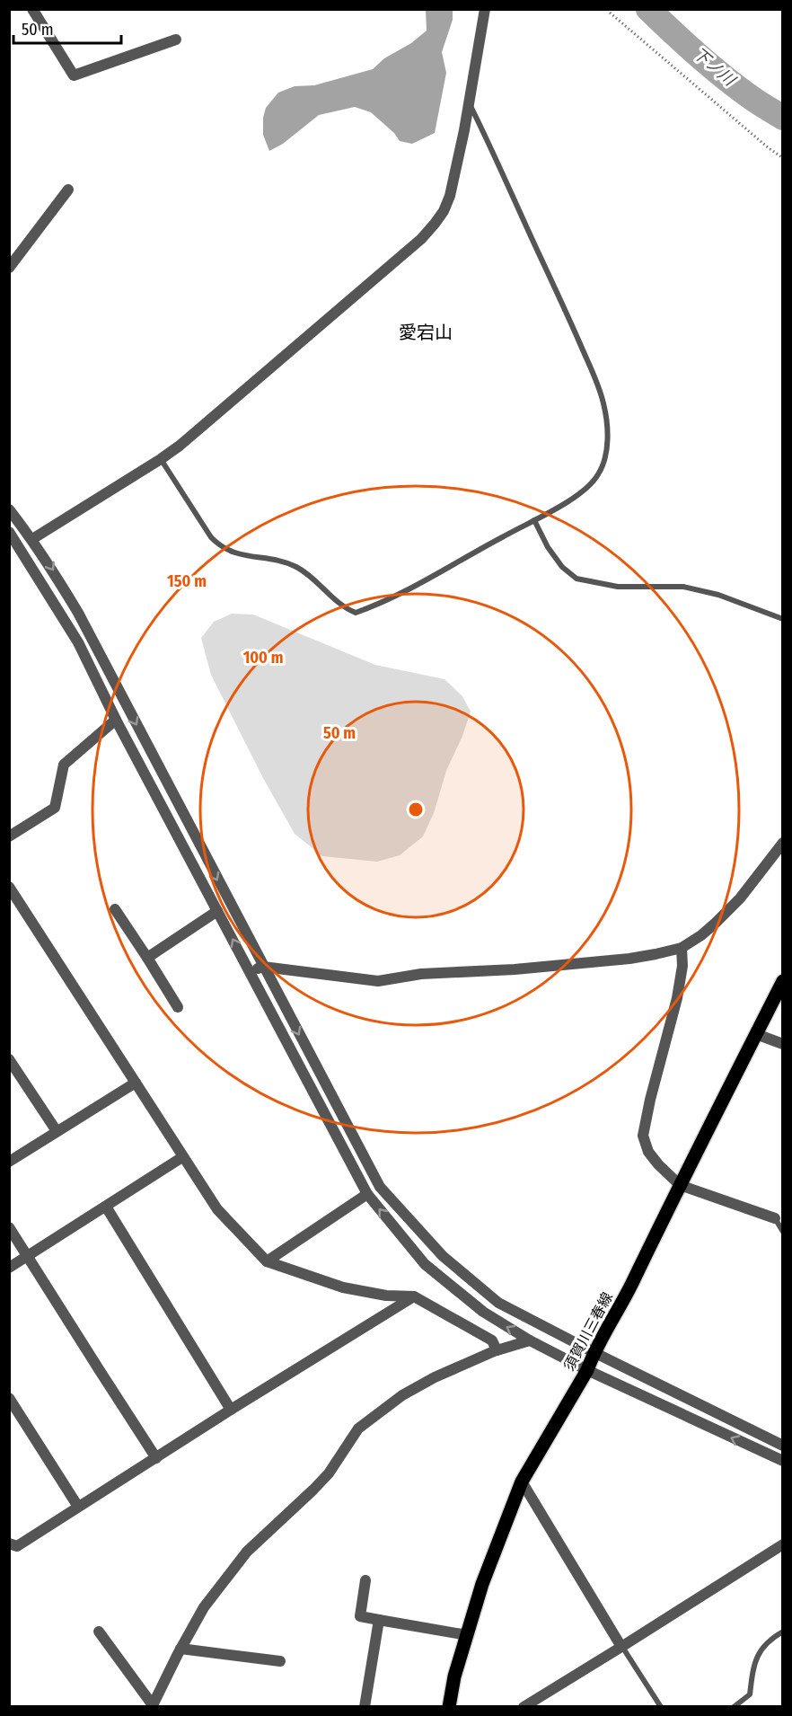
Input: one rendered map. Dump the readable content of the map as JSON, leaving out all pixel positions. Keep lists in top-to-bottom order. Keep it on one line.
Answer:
{"streets":{"main road":["須賀川三春線"]},"districts":["愛宕山"],"water":["下ノ川"],"scale_bar":"50 m","rings":["150 m","100 m","50 m"]}
